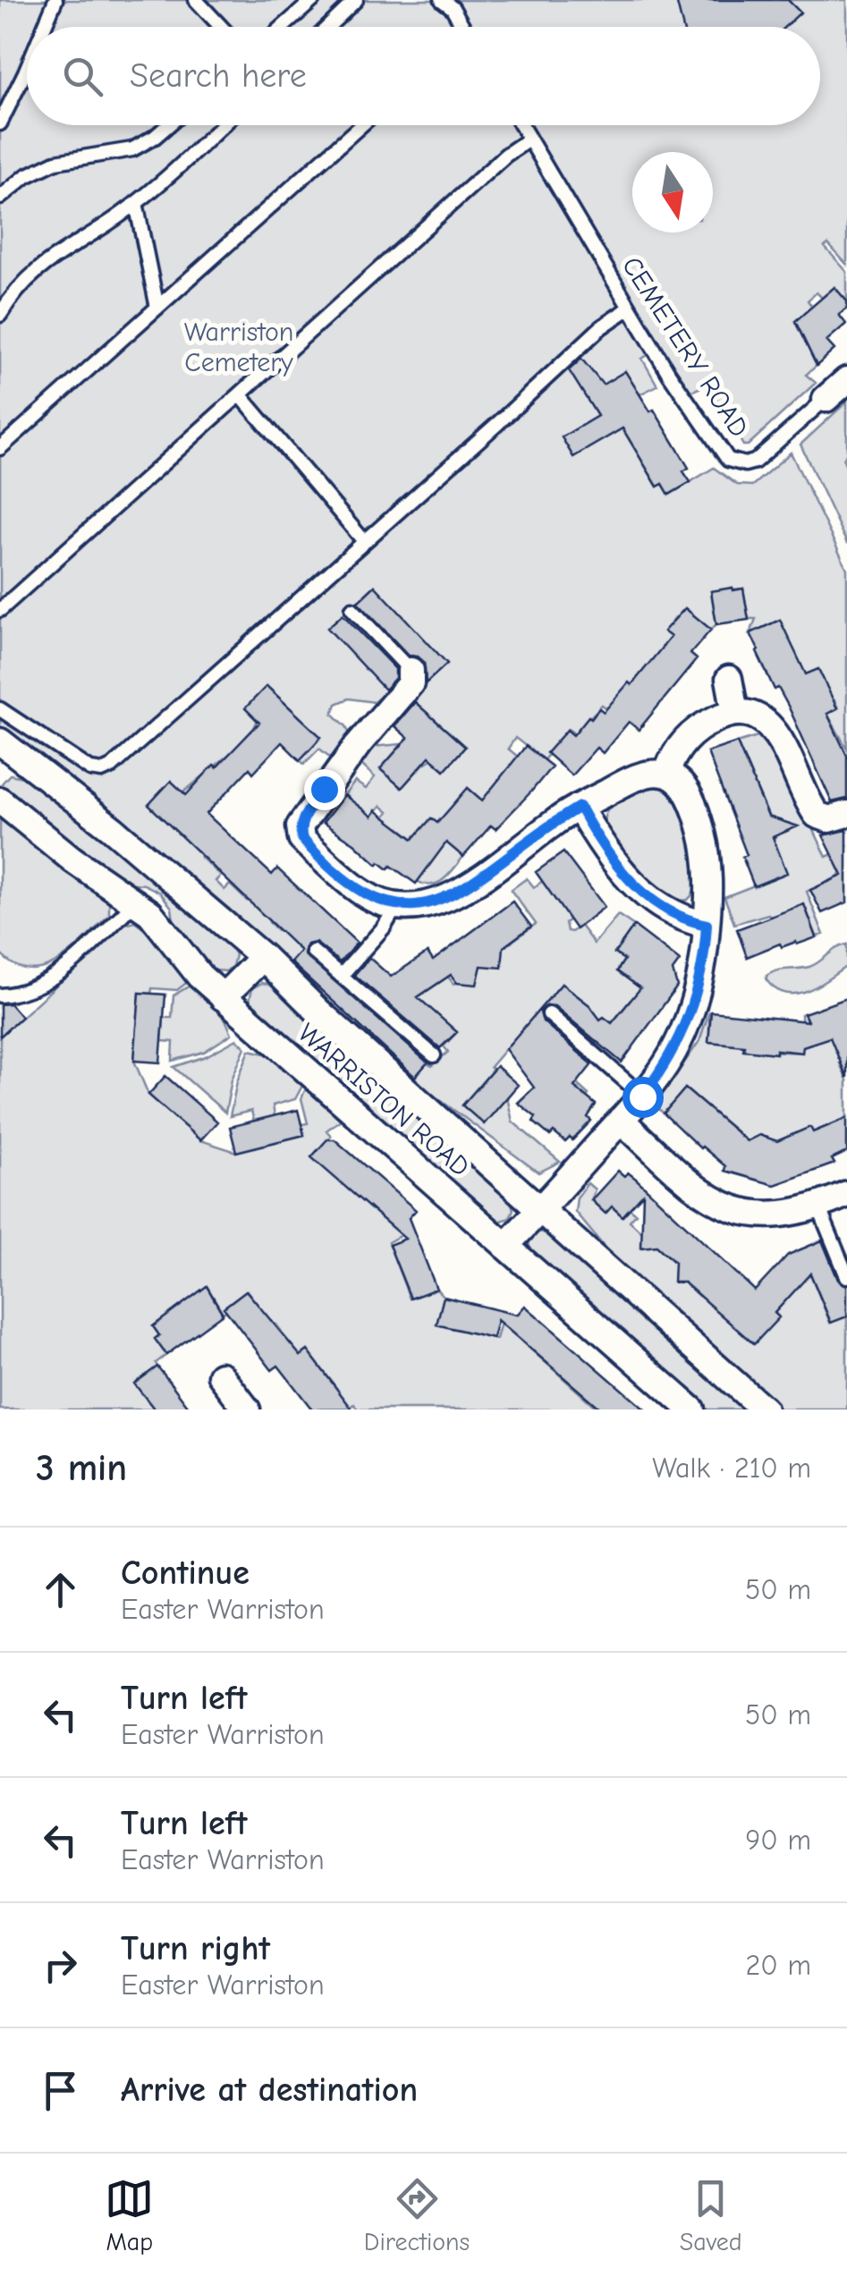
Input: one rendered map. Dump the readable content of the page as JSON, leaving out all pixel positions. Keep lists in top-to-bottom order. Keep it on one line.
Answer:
{"streets":{"street":["WARRISTON ROAD"],"lane":["CEMETERY ROAD"]},"parks":["Warriston Cemetery"],"north":"bottom","page":{"search":"Search here","heading":["3 min","Walk · 210 m"],"list":[["Continue","Easter Warriston","50 m"],["Turn left","Easter Warriston","50 m"],["Turn left","Easter Warriston","90 m"],["Turn right","Easter Warriston","20 m"],"Arrive at destination"],"nav":["Map","Directions","Saved"]}}
